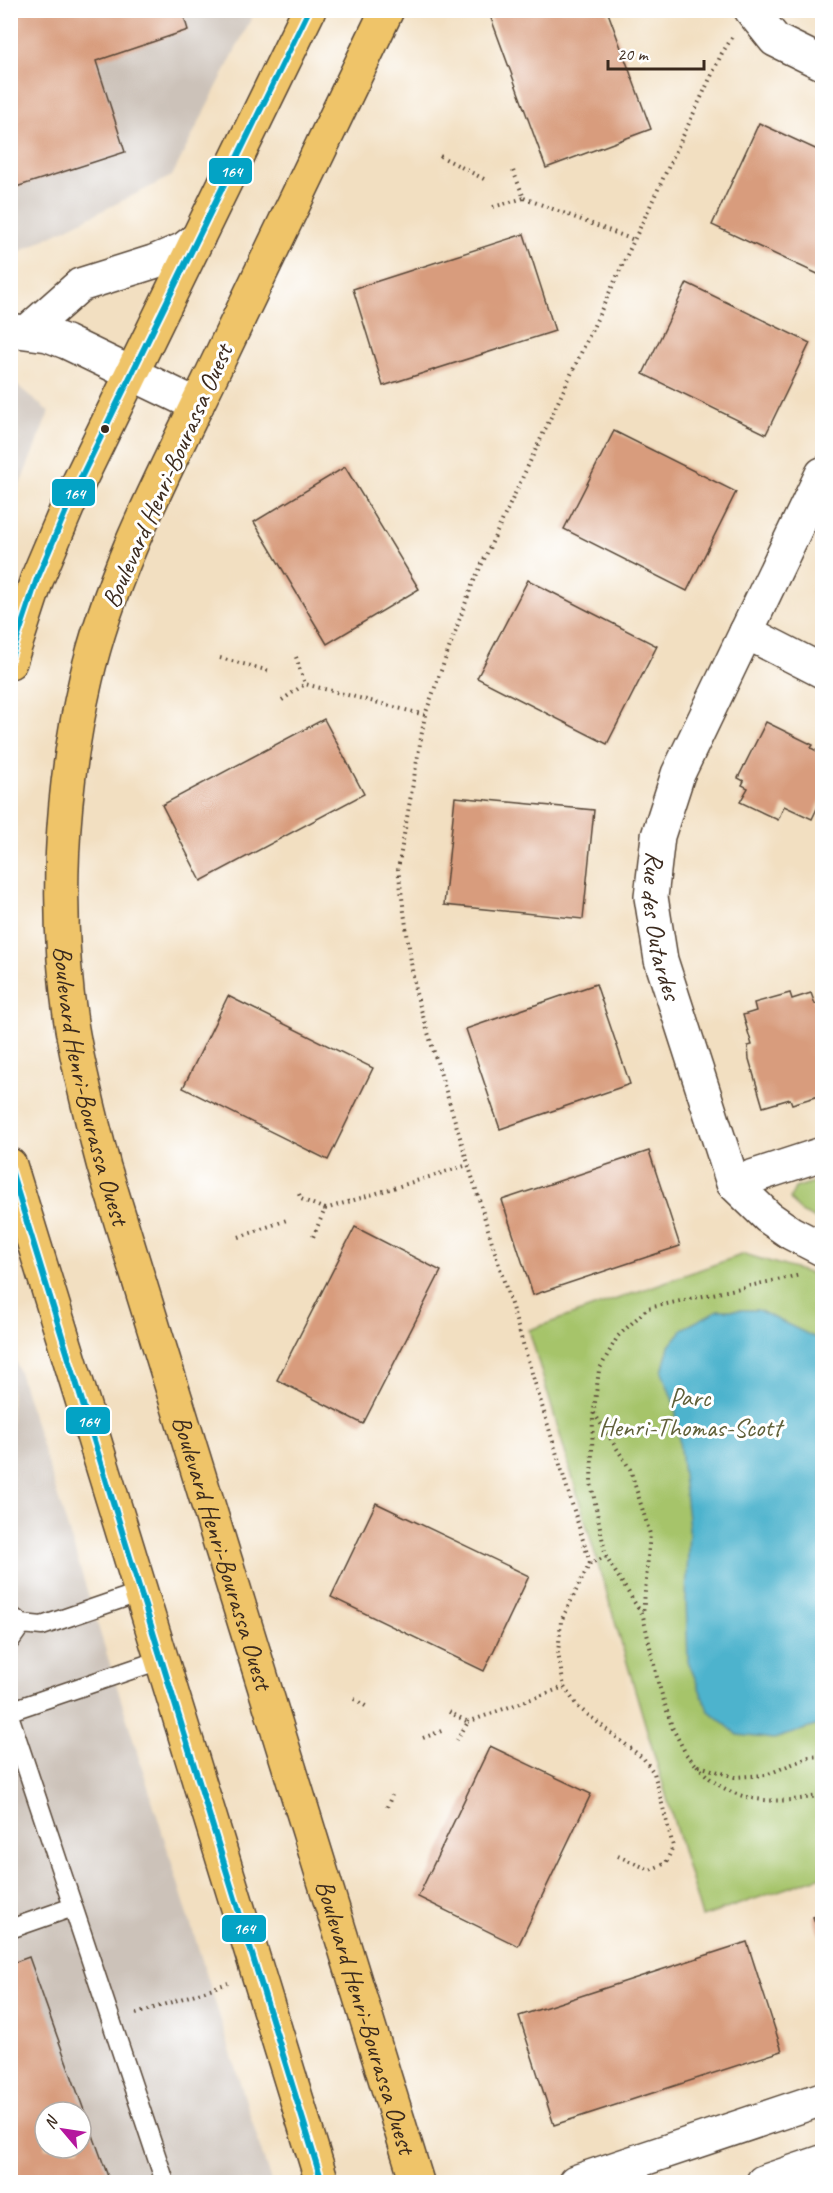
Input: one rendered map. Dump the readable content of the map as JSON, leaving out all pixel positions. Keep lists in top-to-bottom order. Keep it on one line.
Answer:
{"streets":{"main road":["Boulevard Henri-Bourassa Ouest"],"street":["Rue des Outardes"]},"parks":["Parc Henri-Thomas-Scott"],"lines":["transit line 164"],"scale_bar":"20 m","north":"top left"}
